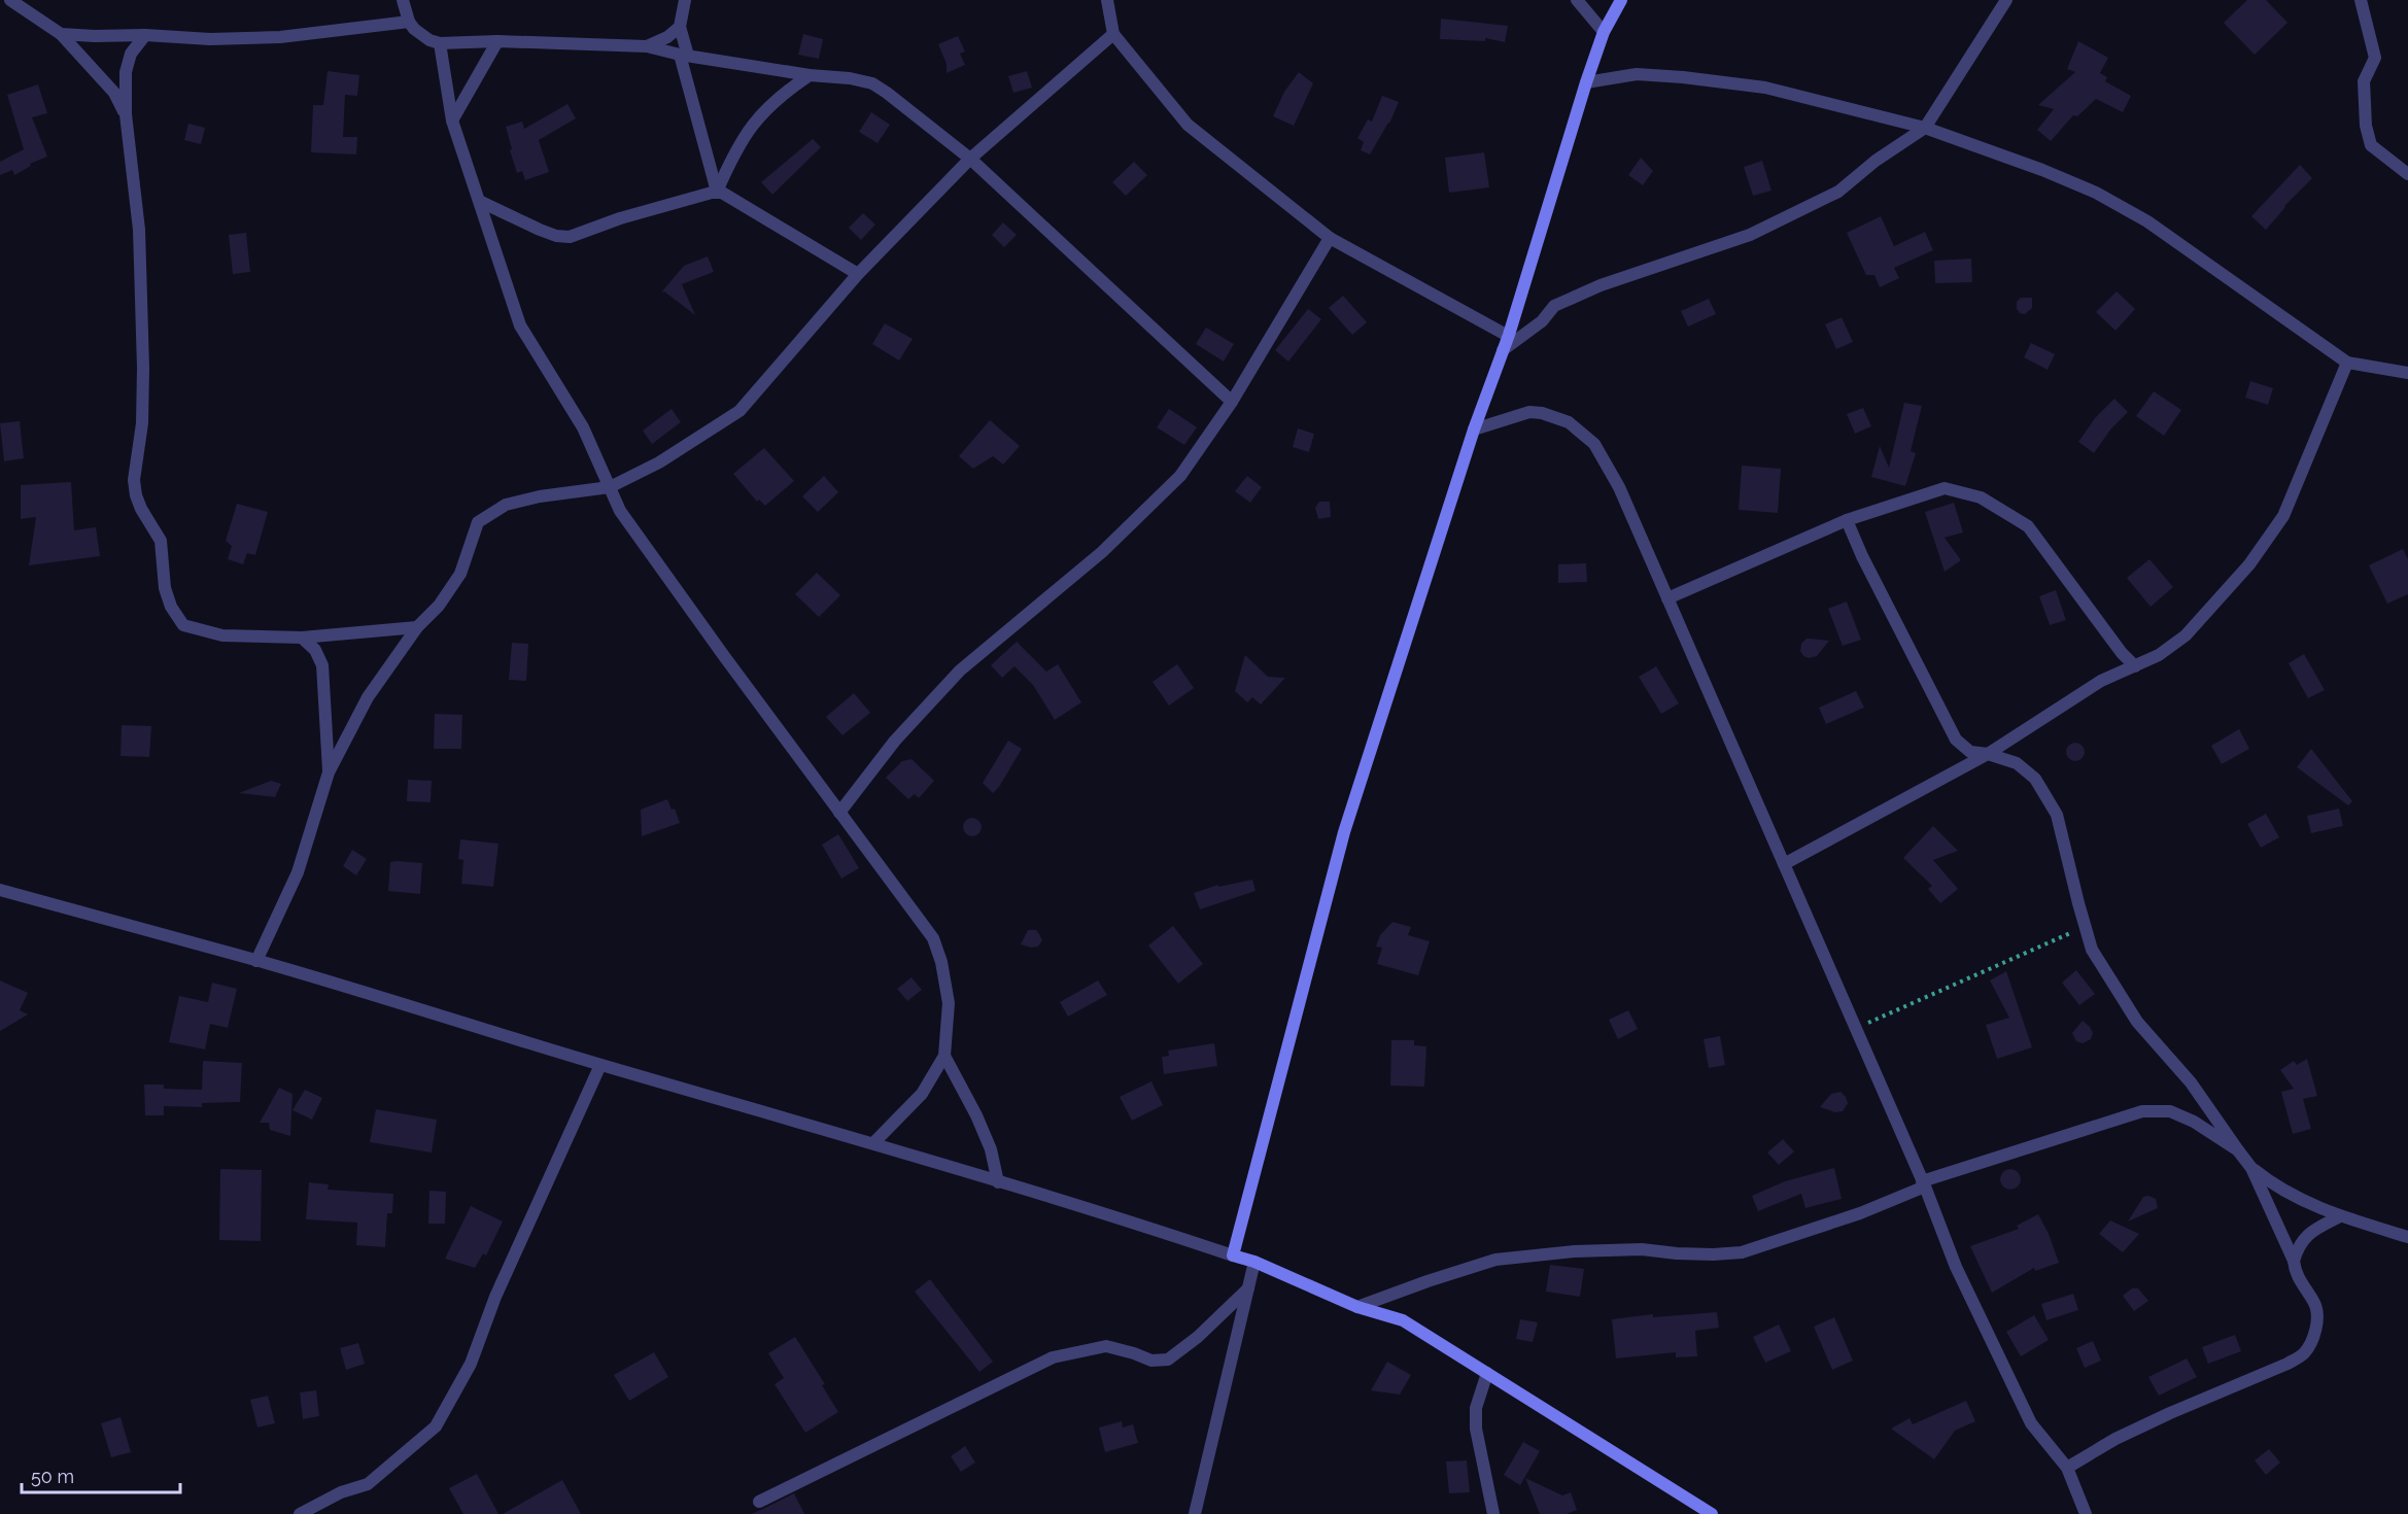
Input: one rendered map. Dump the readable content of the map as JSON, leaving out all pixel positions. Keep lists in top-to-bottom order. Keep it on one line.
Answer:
{"scale_bar":"50 m"}
